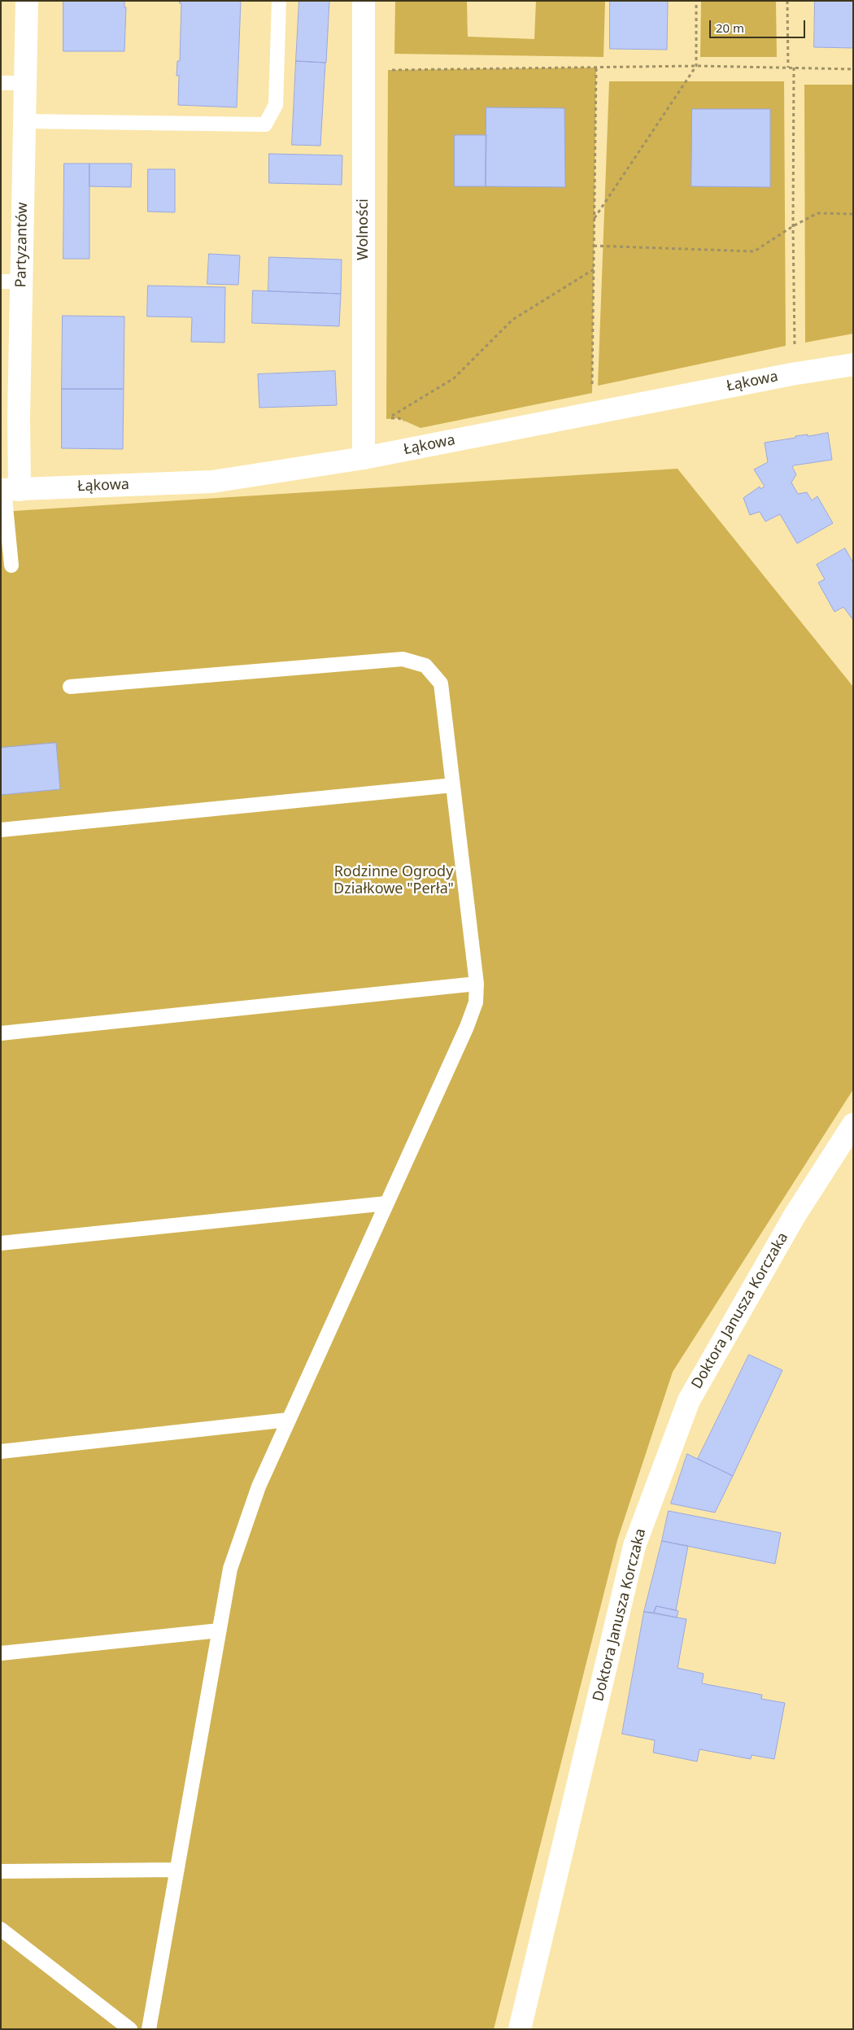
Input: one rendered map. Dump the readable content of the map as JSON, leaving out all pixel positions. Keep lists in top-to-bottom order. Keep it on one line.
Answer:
{"streets":{"street":["Wolności","Partyzantów","Łąkowa","Doktora Janusza Korczaka"]},"crossings":[["Wolności","Łąkowa"],["Partyzantów","Łąkowa"]],"parks":["Rodzinne Ogrody Działkowe \"Perła\""],"scale_bar":"20 m"}
